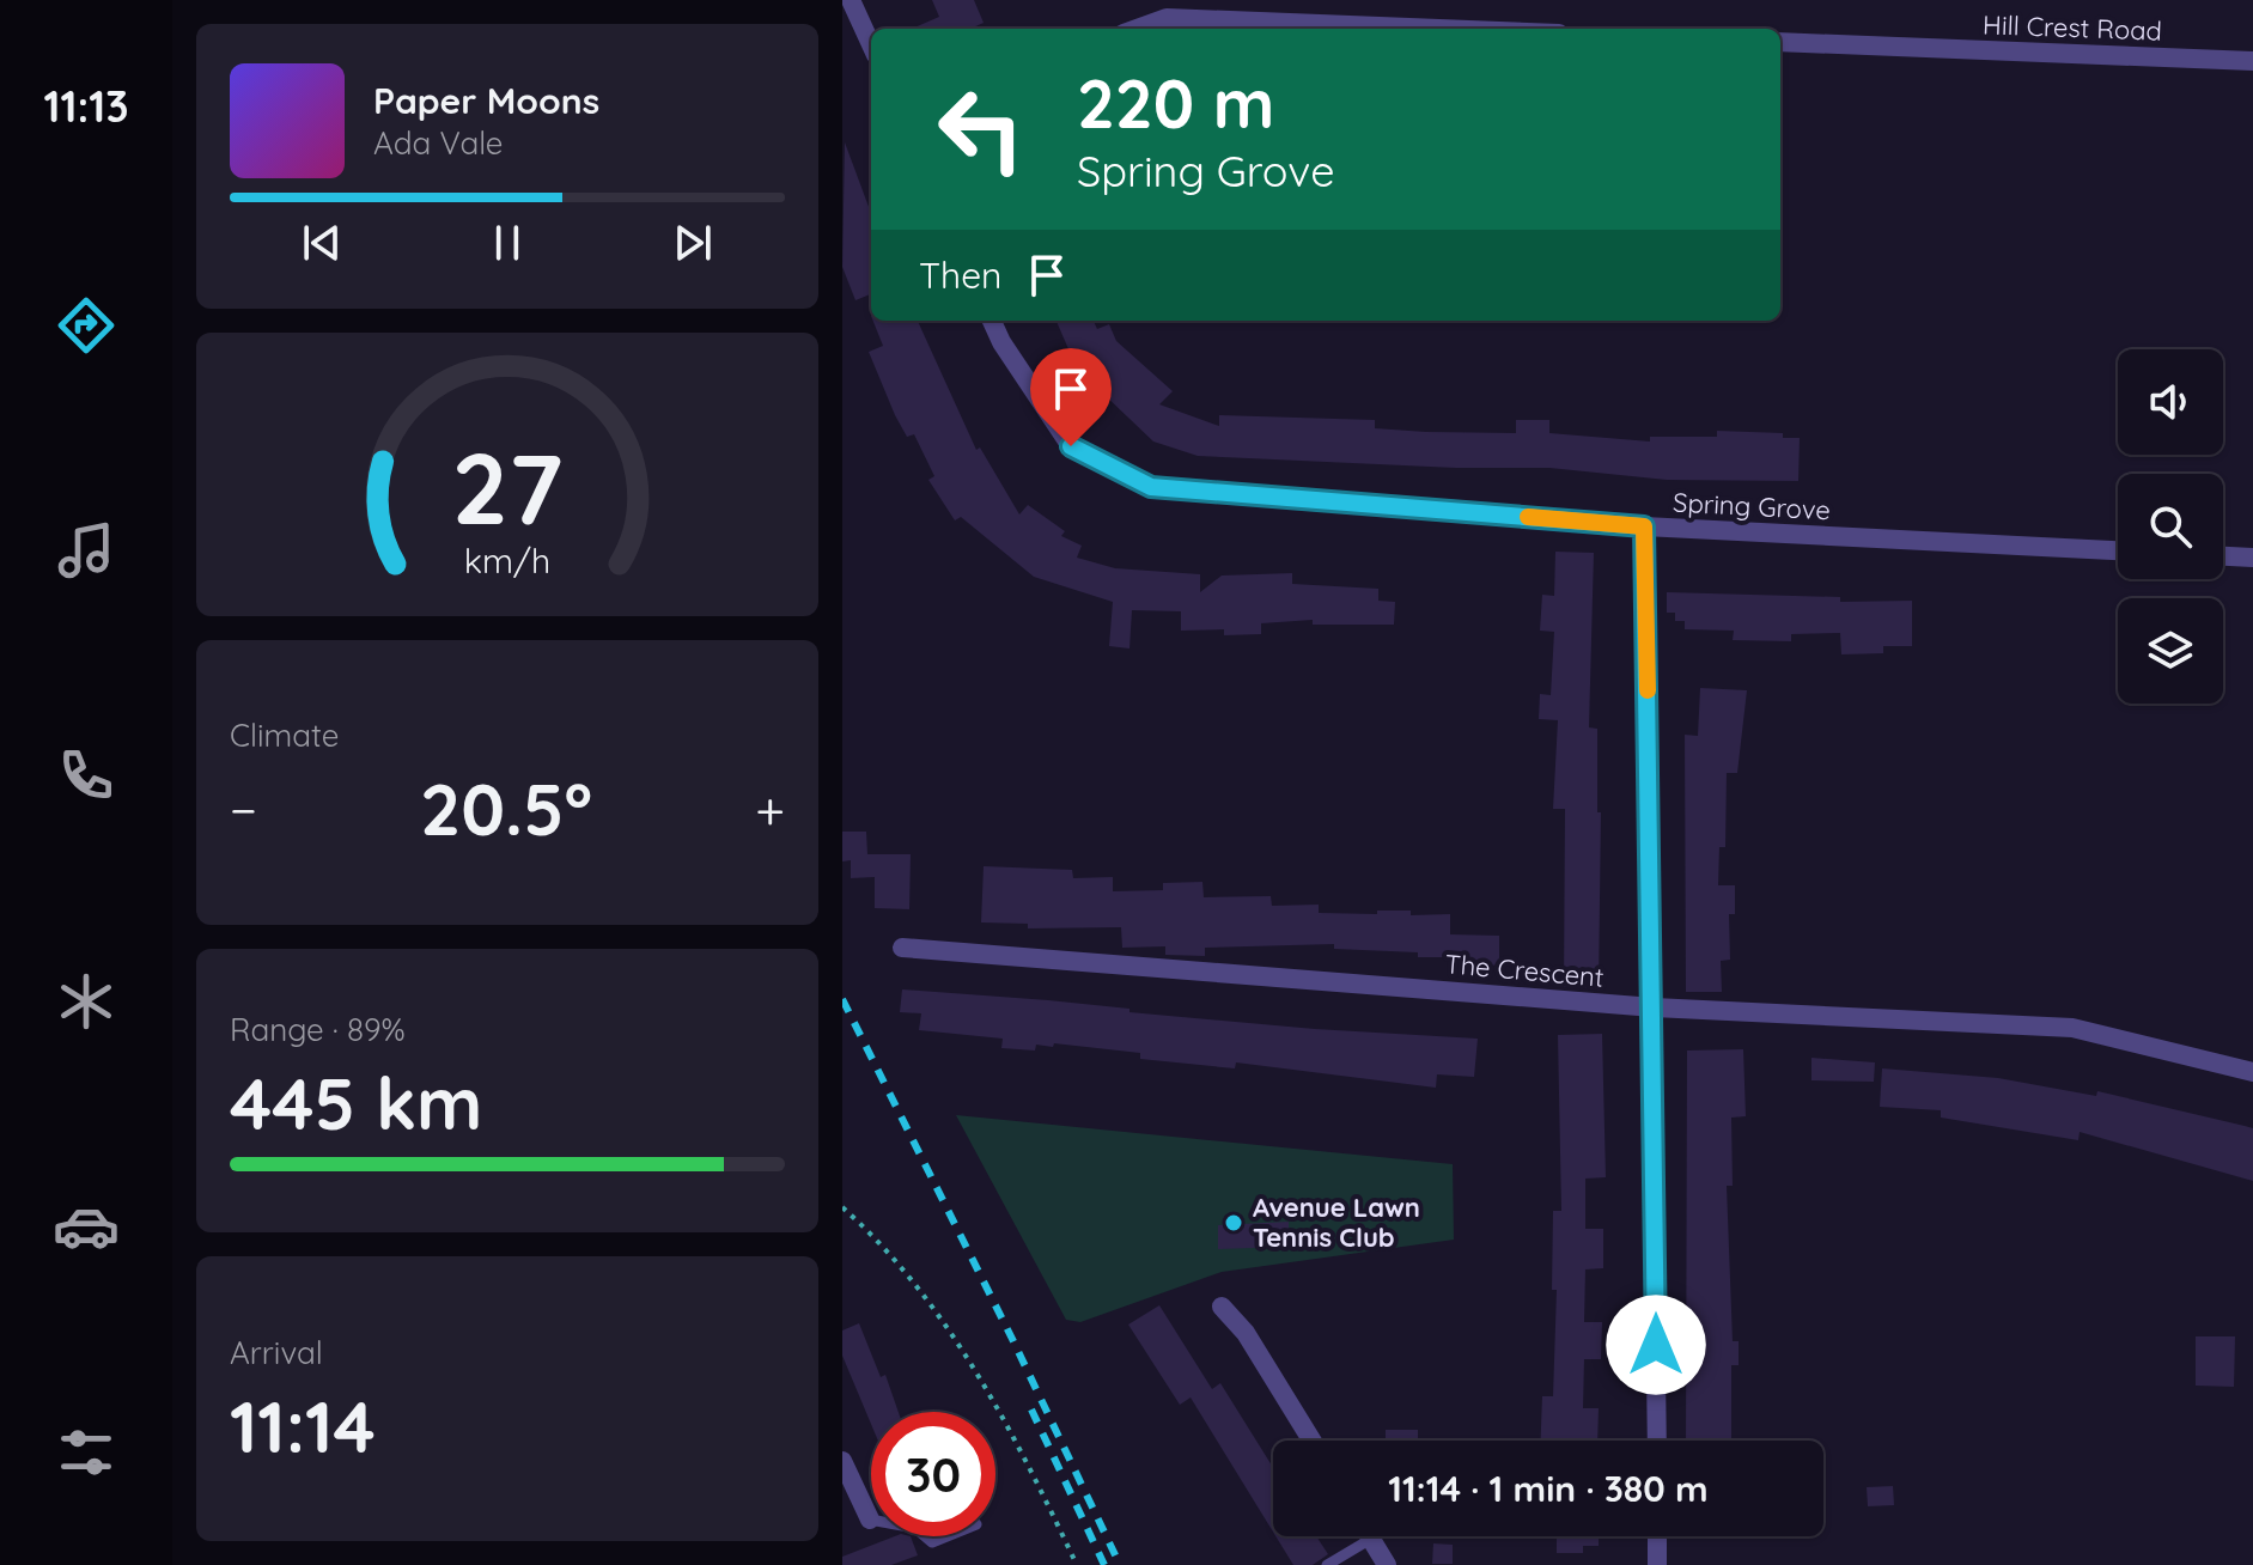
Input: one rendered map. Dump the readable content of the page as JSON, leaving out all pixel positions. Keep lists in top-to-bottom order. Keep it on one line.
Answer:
{"streets":{"street":["Hill Crest Road","Spring Grove","The Crescent"]},"places":["Avenue Lawn Tennis Club"],"page":{"tabs":"11:13","turn":["220 m","Spring Grove"],"song":["Paper Moons","Ada Vale"],"then":"Then","tile":["Climate",["Range · 89%","445 km"],["Arrival","11:14"]],"heat":["−","20.5°","+"],"limit":"30","trip":"11:14 · 1 min · 380 m","gauge":["27","km/h"]}}
